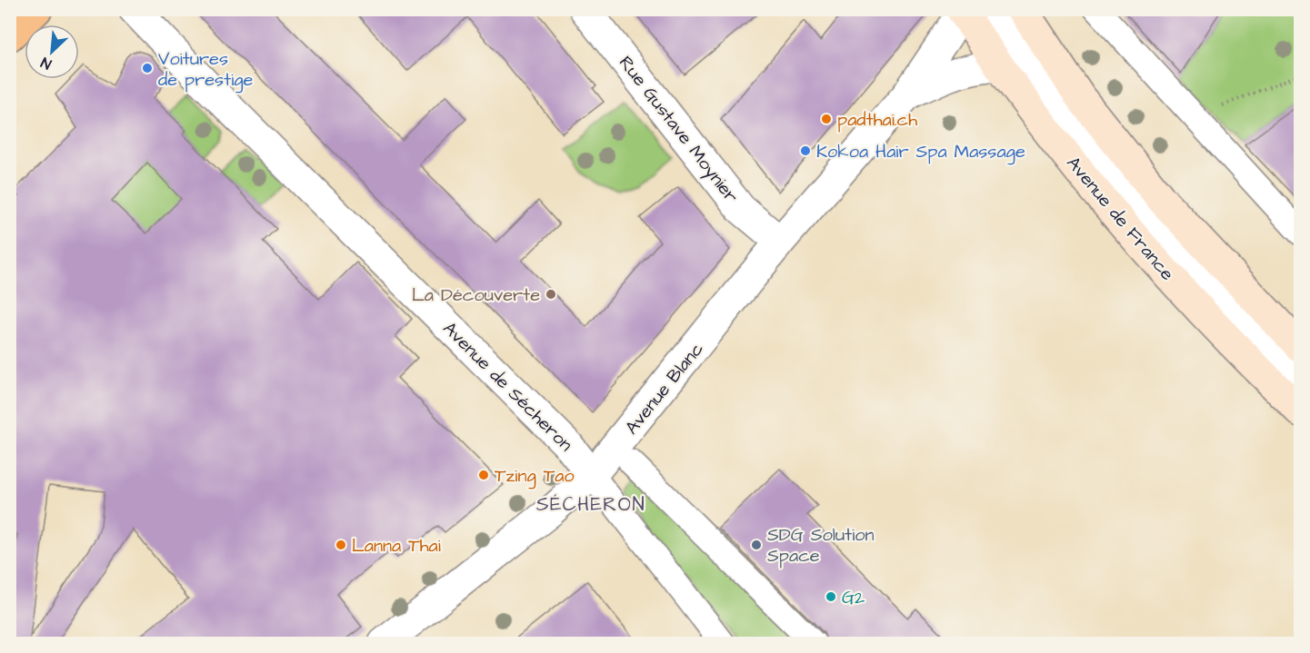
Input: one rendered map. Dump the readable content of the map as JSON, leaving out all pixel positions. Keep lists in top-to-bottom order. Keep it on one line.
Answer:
{"streets":{"main road":["Avenue de France"],"street":["Rue Gustave Moynier","Avenue de Sécheron","Avenue Blanc"]},"crossings":[["Rue Gustave Moynier","Avenue Blanc"],["Avenue de France","Avenue Blanc"],["Avenue de Sécheron","Avenue Blanc"]],"districts":["SÉCHERON"],"places":["Voitures de prestige","padthai.ch","Kokoa Hair Spa Massage","La Découverte","Tzing Tao","Lanna Thai","SDG Solution Space","G2"],"north":"bottom left"}
